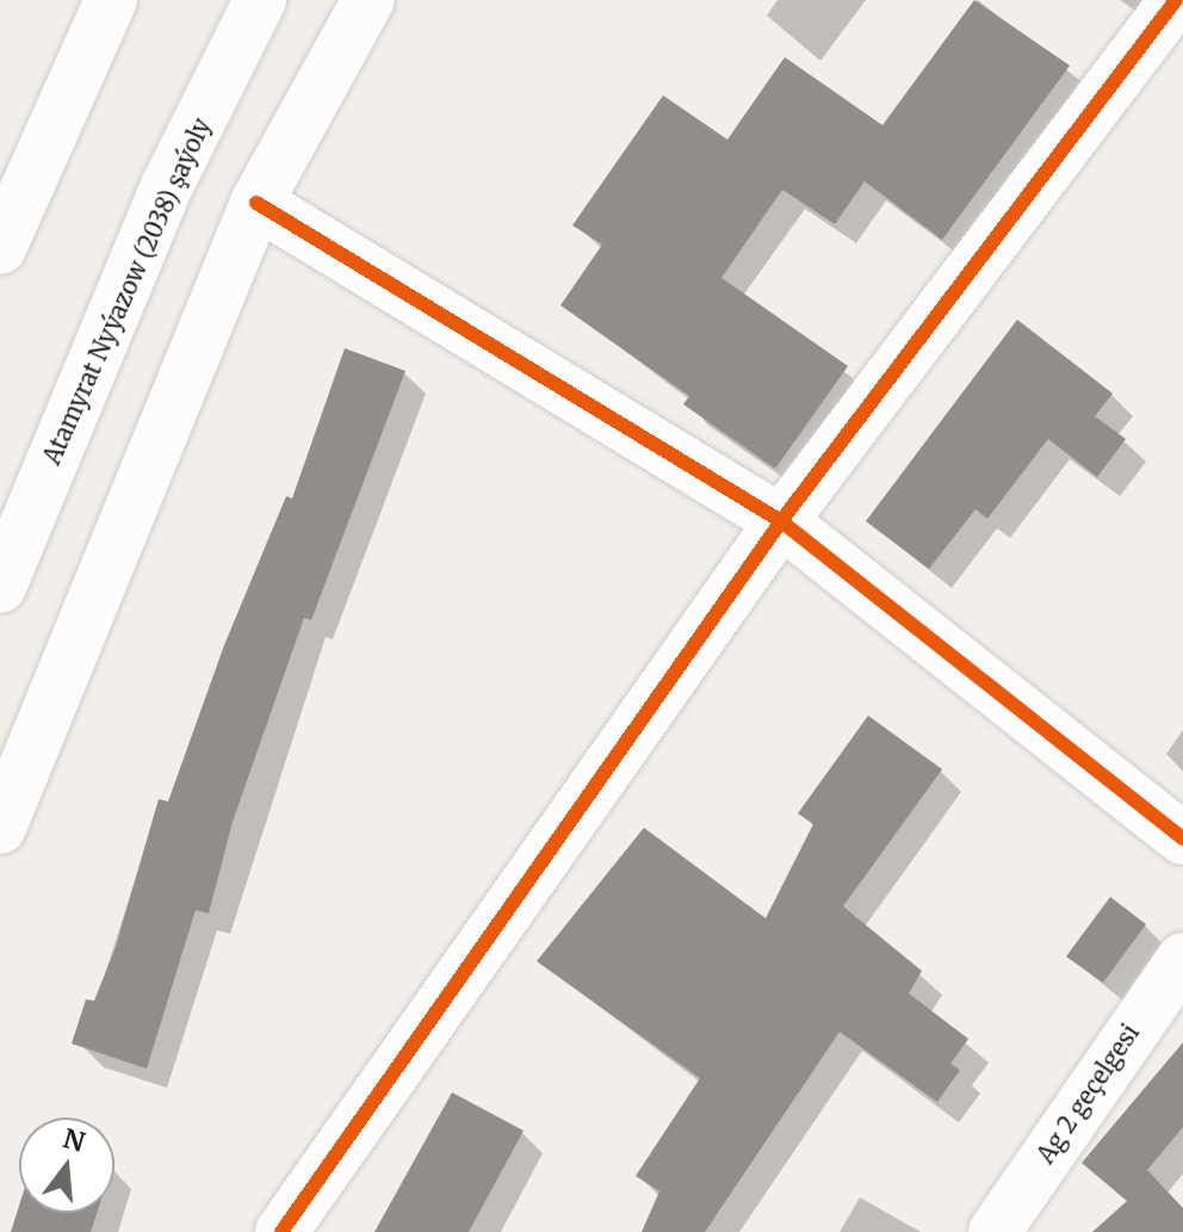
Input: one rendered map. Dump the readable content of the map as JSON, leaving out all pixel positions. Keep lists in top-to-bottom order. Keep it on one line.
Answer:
{"streets":{"street":["Atamyrat Nyýazow (2038) şaýoly","Ag 2 geçelgesi"]},"north":"top"}
